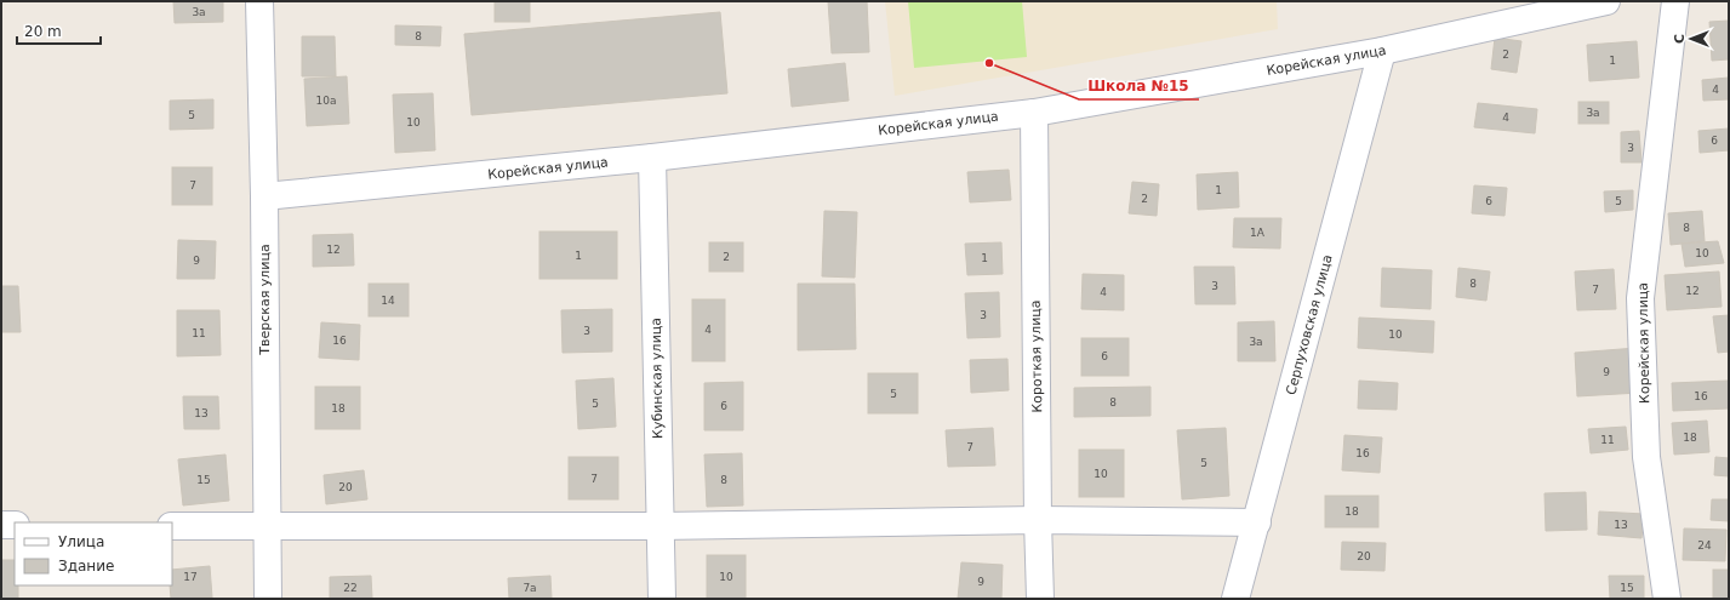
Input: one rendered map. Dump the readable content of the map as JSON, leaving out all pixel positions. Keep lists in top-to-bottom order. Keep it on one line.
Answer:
{"streets":{"street":["Корейская улица","Тверская улица","Серпуховская улица","Короткая улица","Кубинская улица"]},"crossings":[["Корейская улица","Тверская улица"],["Корейская улица","Серпуховская улица"],["Корейская улица","Короткая улица"],["Корейская улица","Кубинская улица"]],"places":["Школа №15"],"house_numbers":["3а","8","2","1","4","10а","3а","5","4","10","6","3","7","1","2","6","5","8","1А","12","10","1","2","1","9","8","3","7","12","4","14","3","4","3","11","10","16","3а","6","9","5","16","8","5","6","18","13","18","11","7","16","5","10","7","15","8","20","18","13","24","20","17","10","9","22","7а","15"],"legend":["Улица","Здание"],"scale_bar":"20 m","north":"left"}
